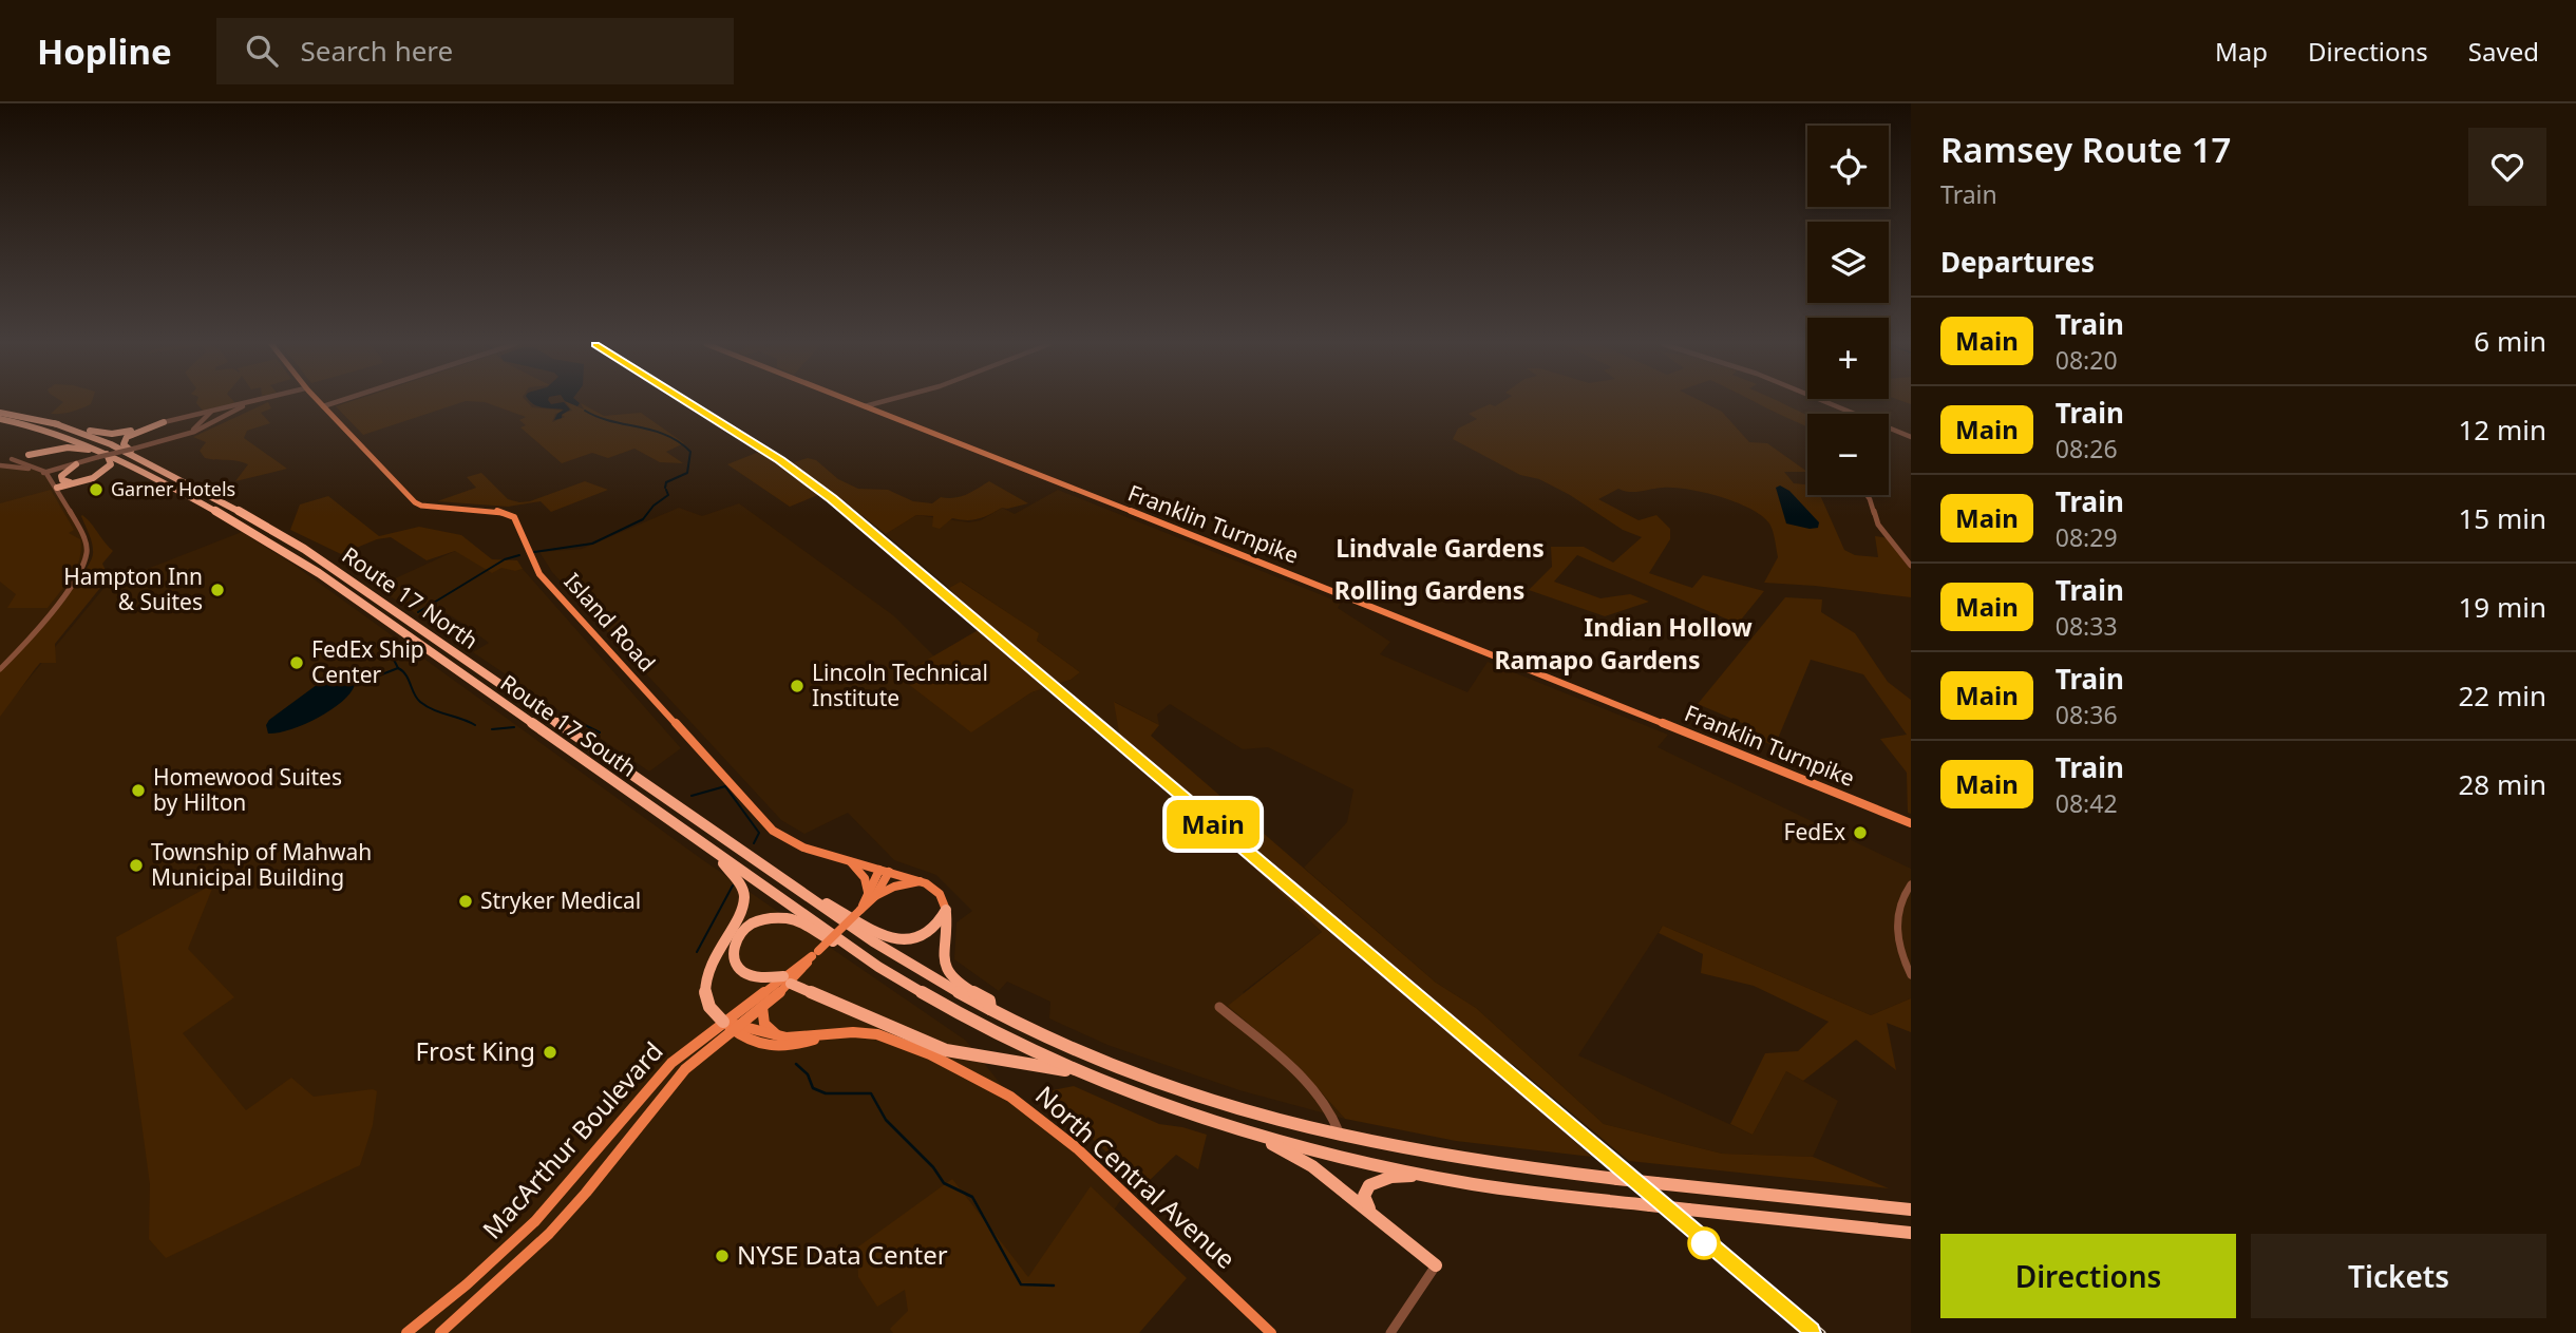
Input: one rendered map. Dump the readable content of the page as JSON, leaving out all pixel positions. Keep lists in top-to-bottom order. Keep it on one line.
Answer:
{"streets":{"highway":["Route 17 North","Route 17 South"],"main road":["Franklin Turnpike","Island Road","MacArthur Boulevard","North Central Avenue"]},"crossings":[["Island Road","MacArthur Boulevard"],["MacArthur Boulevard","North Central Avenue"]],"districts":["Lindvale Gardens","Rolling Gardens","Indian Hollow","Ramapo Gardens"],"places":["Garner Hotels","Hampton Inn & Suites","FedEx Ship Center","Lincoln Technical Institute","Homewood Suites by Hilton","FedEx","Township of Mahwah Municipal Building","Stryker Medical","Frost King","NYSE Data Center"],"page":{"header":"Hopline","search":"Search here","nav":["Map","Directions","Saved"],"on_map":"Main","heading":[["Ramsey Route 17","Train"],"Departures"],"map_buttons":["+","−"],"list":[{"mark":"Main","name":"Train","note":"08:20","value":"6 min"},{"mark":"Main","name":"Train","note":"08:26","value":"12 min"},{"mark":"Main","name":"Train","note":"08:29","value":"15 min"},{"mark":"Main","name":"Train","note":"08:33","value":"19 min"},{"mark":"Main","name":"Train","note":"08:36","value":"22 min"},{"mark":"Main","name":"Train","note":"08:42","value":"28 min"}],"buttons":["Directions","Tickets"]}}
